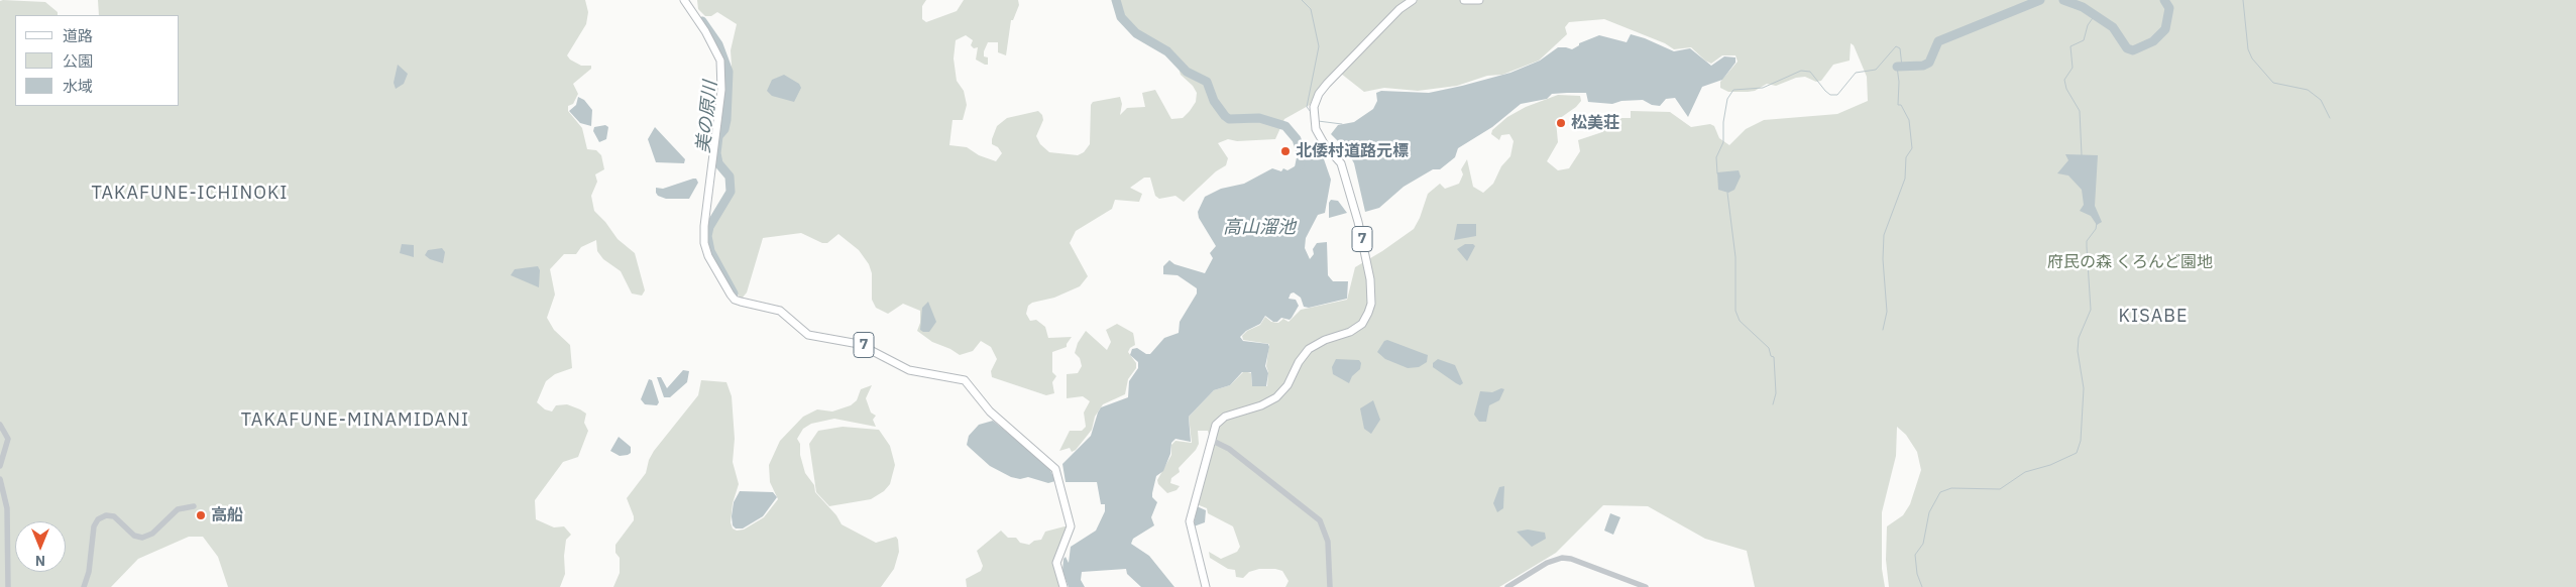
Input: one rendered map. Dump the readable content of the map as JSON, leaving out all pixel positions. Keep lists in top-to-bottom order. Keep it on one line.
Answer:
{"streets":{"main road":["7"]},"districts":["TAKAFUNE-ICHINOKI","KISABE","TAKAFUNE-MINAMIDANI"],"water":["美の原川","高山溜池"],"parks":["府民の森 くろんど園地"],"places":["松美荘","北倭村道路元標","高船"],"legend":["道路","公園","水域"],"north":"bottom"}
